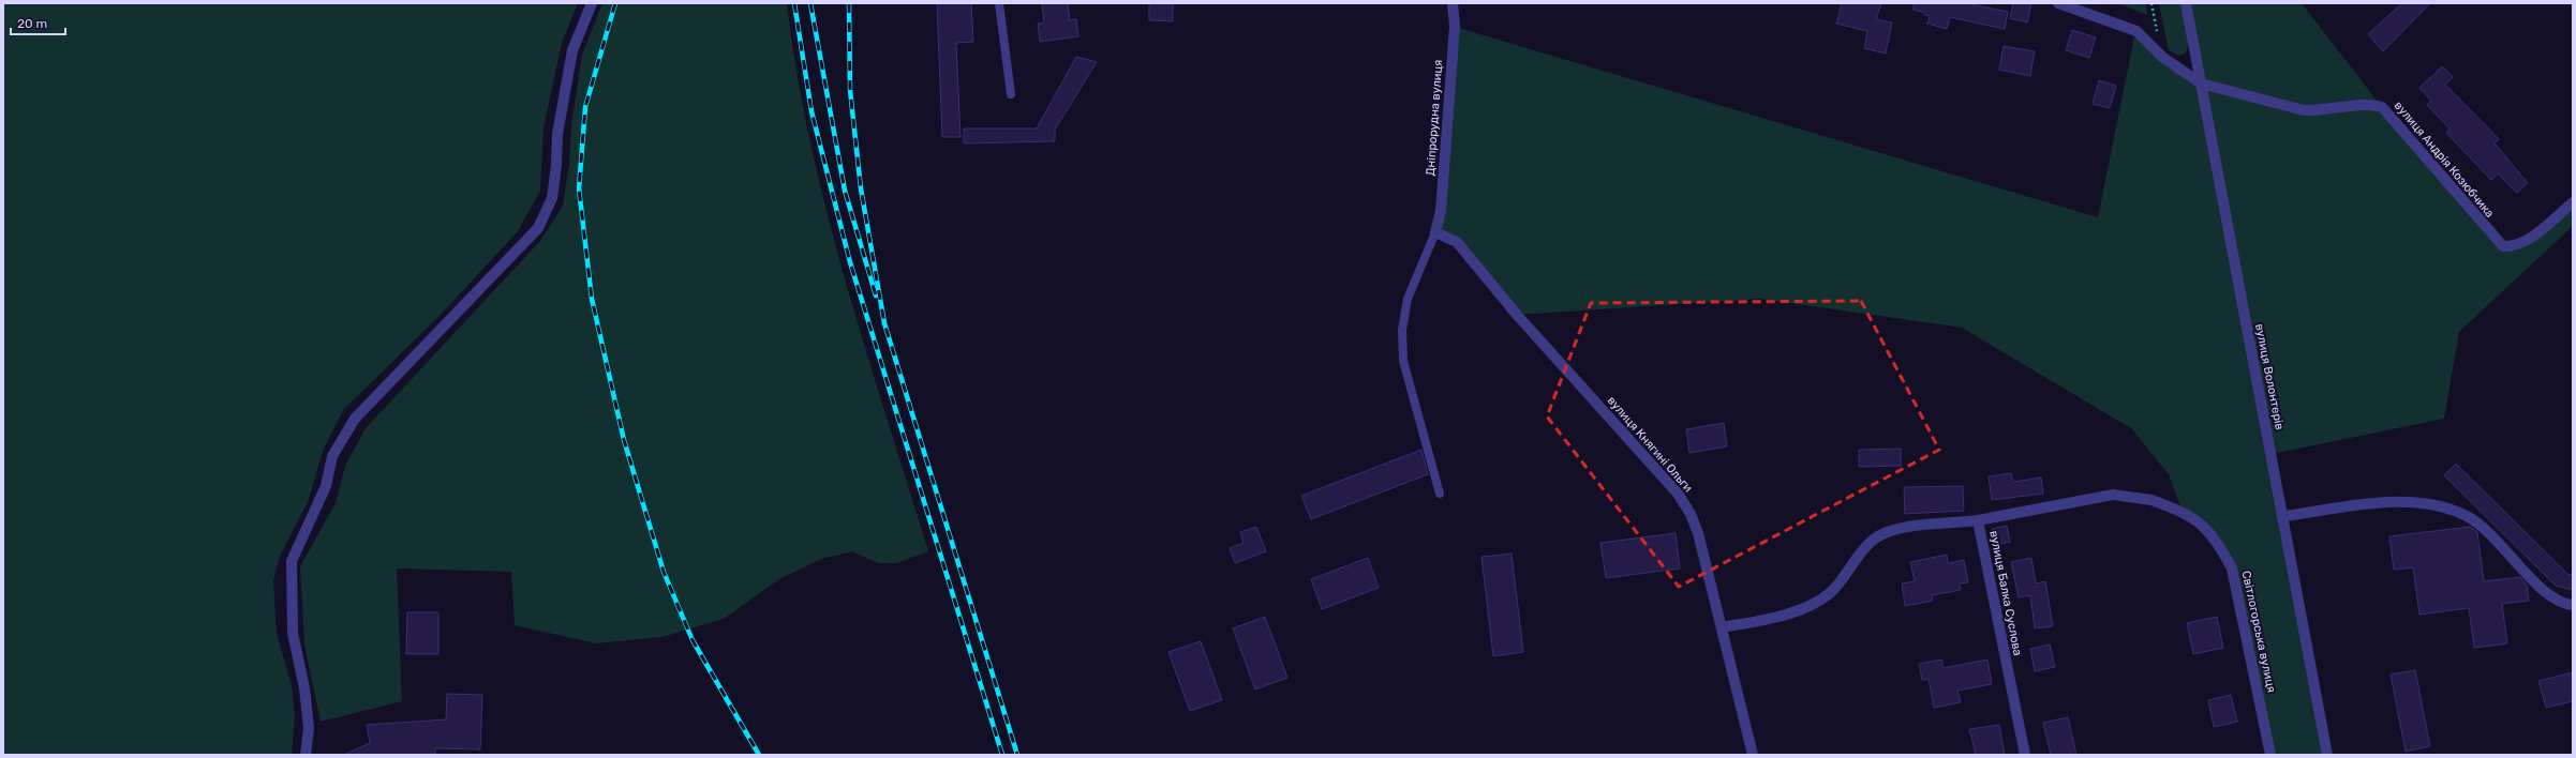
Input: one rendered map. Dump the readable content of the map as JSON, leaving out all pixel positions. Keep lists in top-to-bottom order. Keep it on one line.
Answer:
{"streets":{"street":["Дніпрорудна вулиця","вулиця Андрія Козюбчика","вулиця Волонтерів","вулиця Княгині Ольги","вулиця Балка Суслова","Світлогорська вулиця"]},"crossings":[["Дніпрорудна вулиця","вулиця Княгині Ольги"],["вулиця Андрія Козюбчика","вулиця Волонтерів"],["вулиця Княгині Ольги","вулиця Балка Суслова"],["вулиця Балка Суслова","Світлогорська вулиця"]],"scale_bar":"20 m"}
